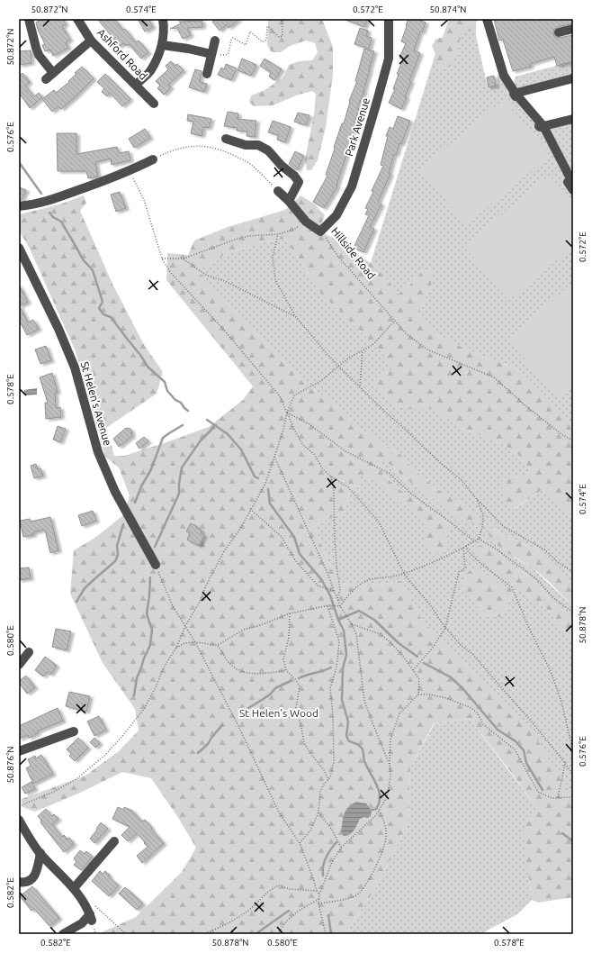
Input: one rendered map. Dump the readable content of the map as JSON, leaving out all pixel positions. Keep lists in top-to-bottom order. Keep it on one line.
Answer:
{"streets":{"street":["Ashford Road","Park Avenue","Hillside Road","St Helen's Avenue"]},"crossings":[["Park Avenue","Hillside Road"]],"parks":["St Helen's Wood"],"coordinates":["50.872°N","0.574°E","0.572°E","50.874°N","0.576°E","0.578°E","50.878°N","0.580°E","50.876°N","0.582°E"]}
